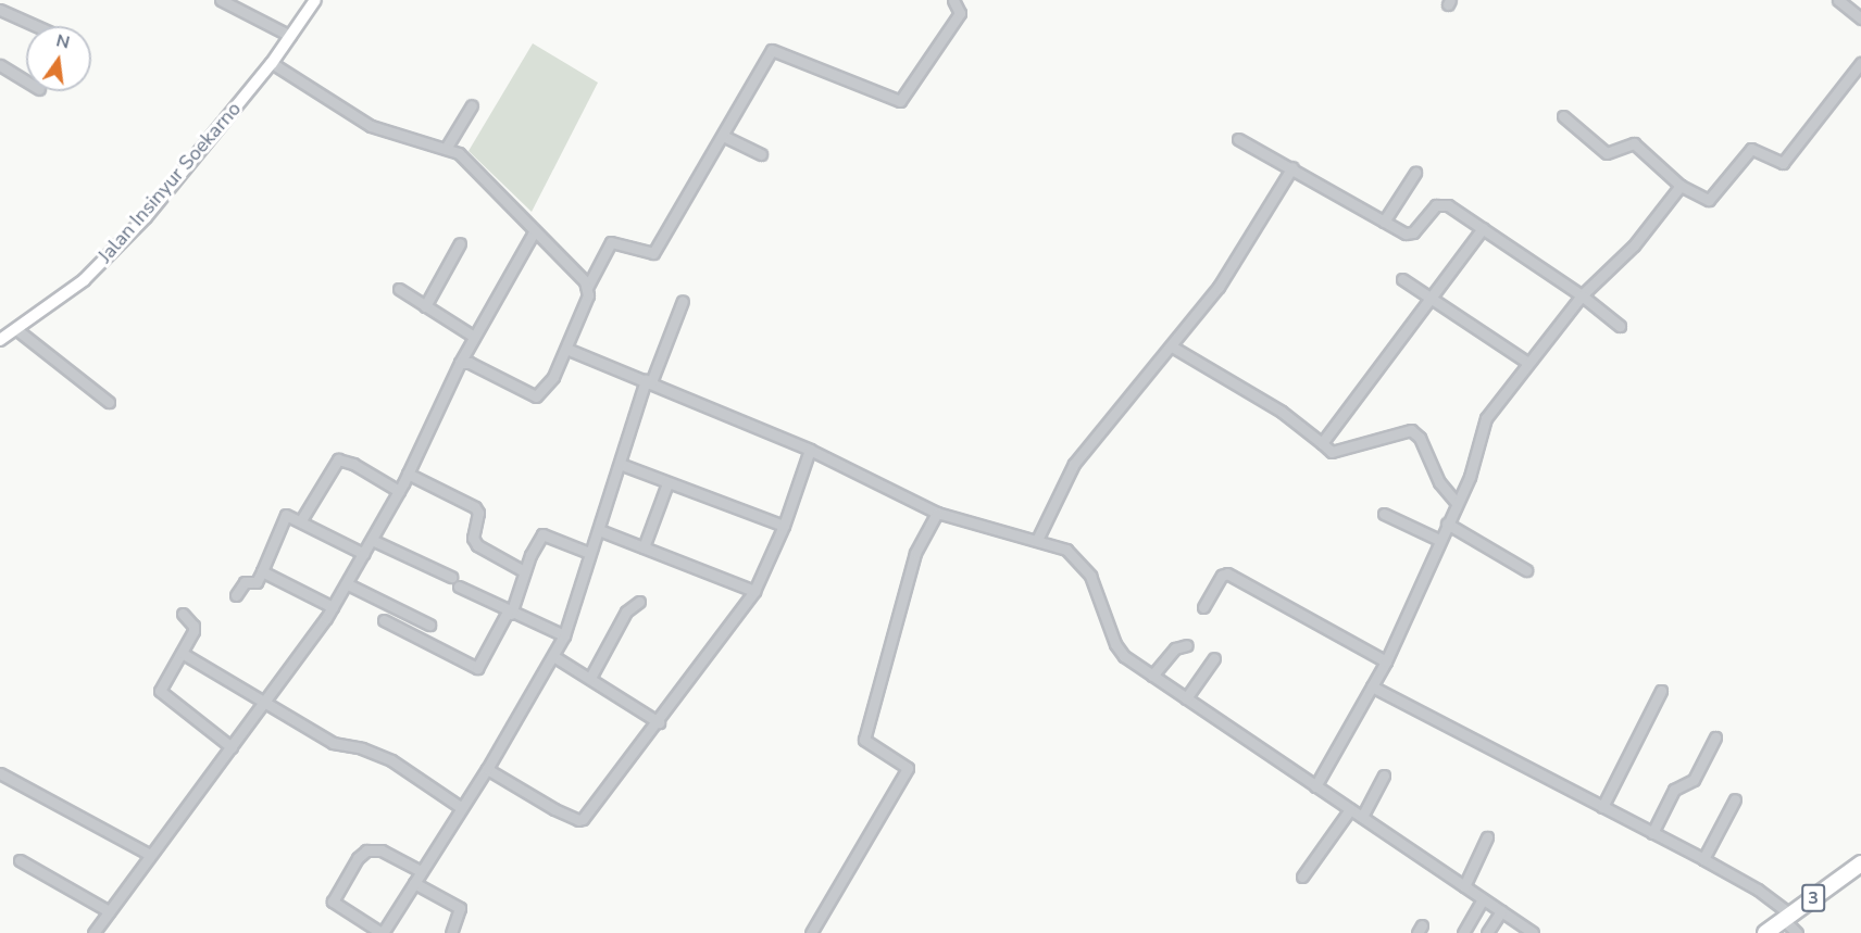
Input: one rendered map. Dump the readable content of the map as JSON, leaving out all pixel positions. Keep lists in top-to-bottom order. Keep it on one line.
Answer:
{"streets":{"highway":["3"],"main road":["Jalan Insinyur Soekarno"]},"north":"top"}
